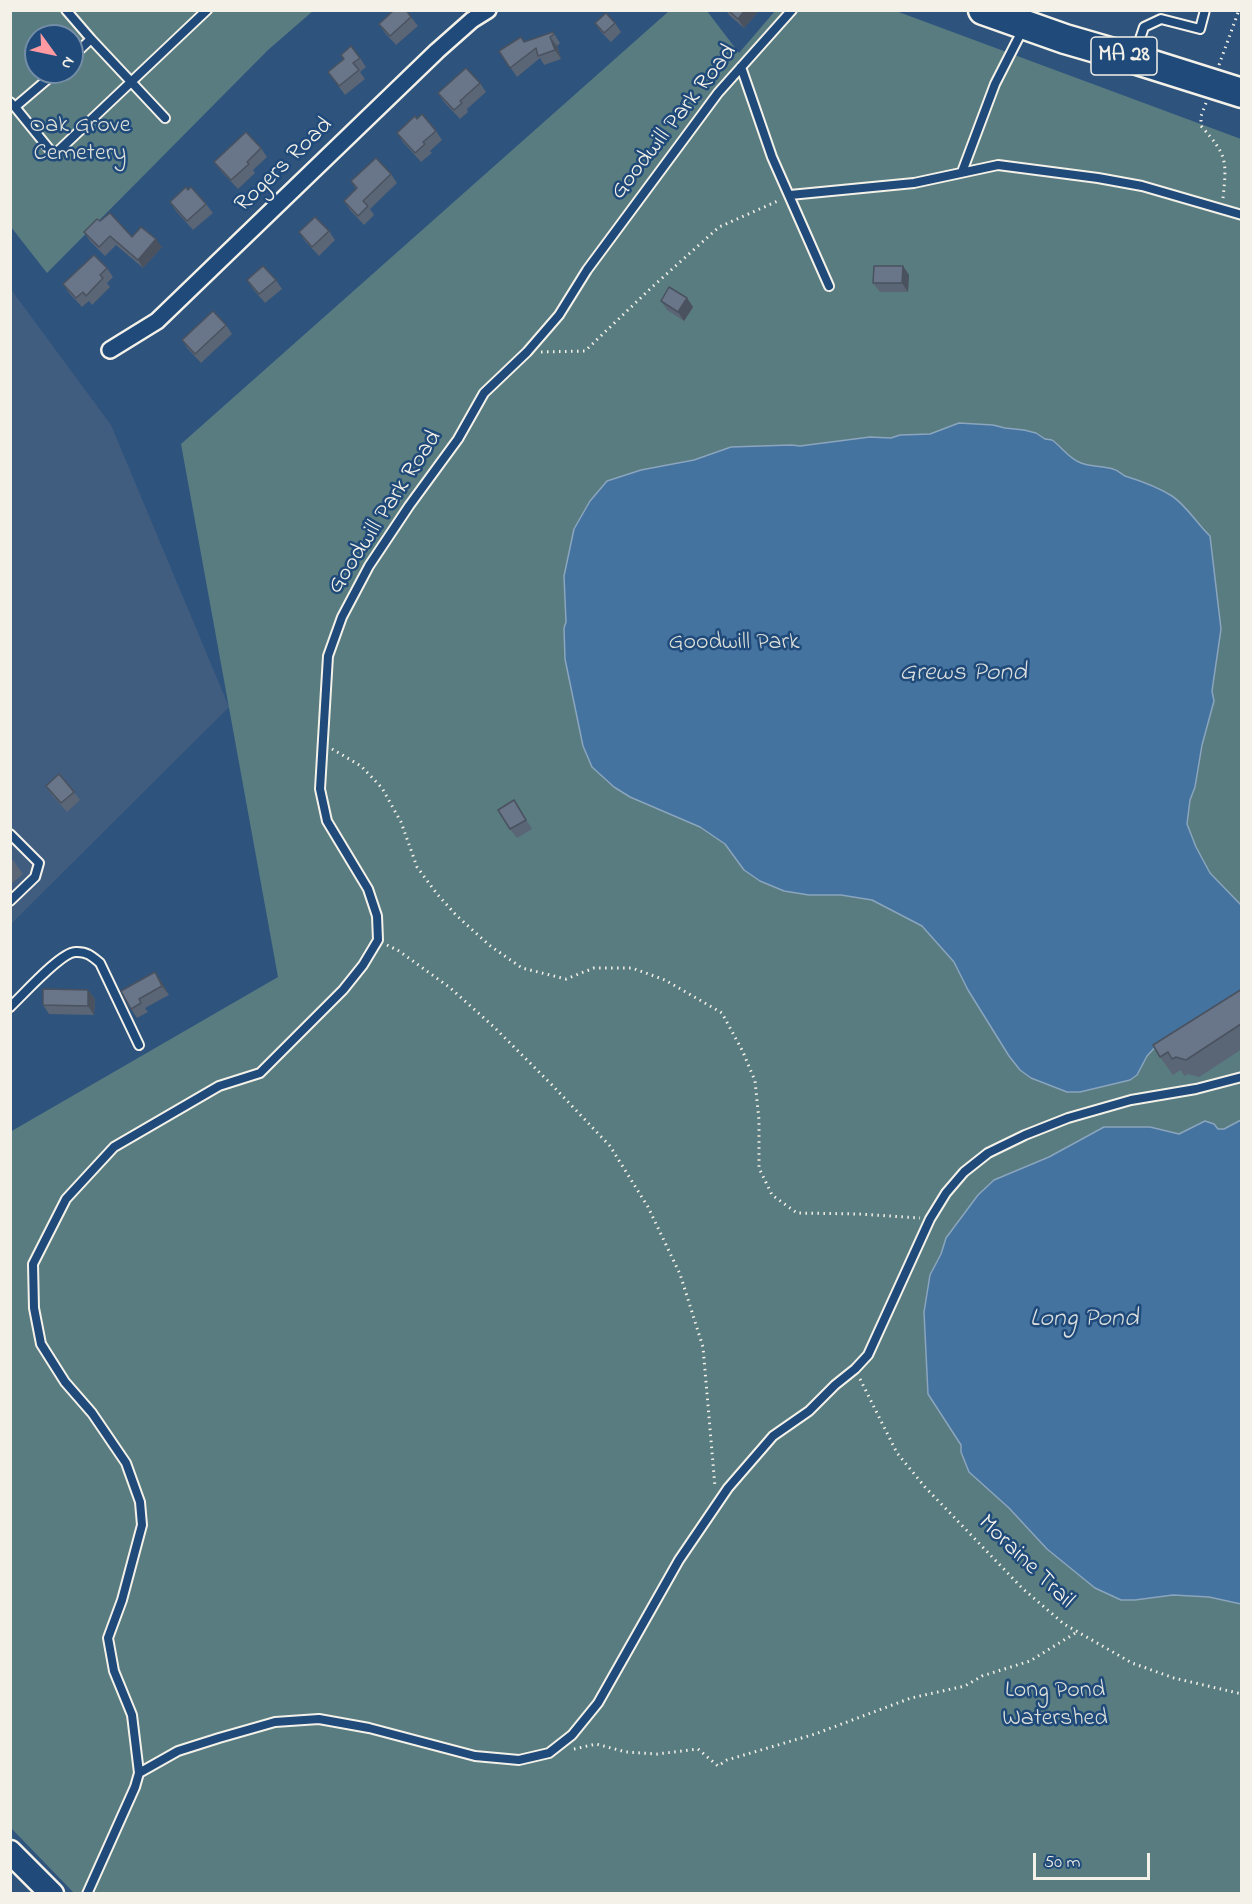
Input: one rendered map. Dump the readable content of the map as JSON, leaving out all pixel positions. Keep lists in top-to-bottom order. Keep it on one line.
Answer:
{"streets":{"highway":["MA 28"],"street":["Rogers Road"],"lane":["Goodwill Park Road"],"path":["Moraine Trail"]},"water":["Grews Pond","Long Pond"],"parks":["Oak Grove Cemetery","Goodwill Park","Long Pond Watershed"],"scale_bar":"50 m","north":"bottom right"}
